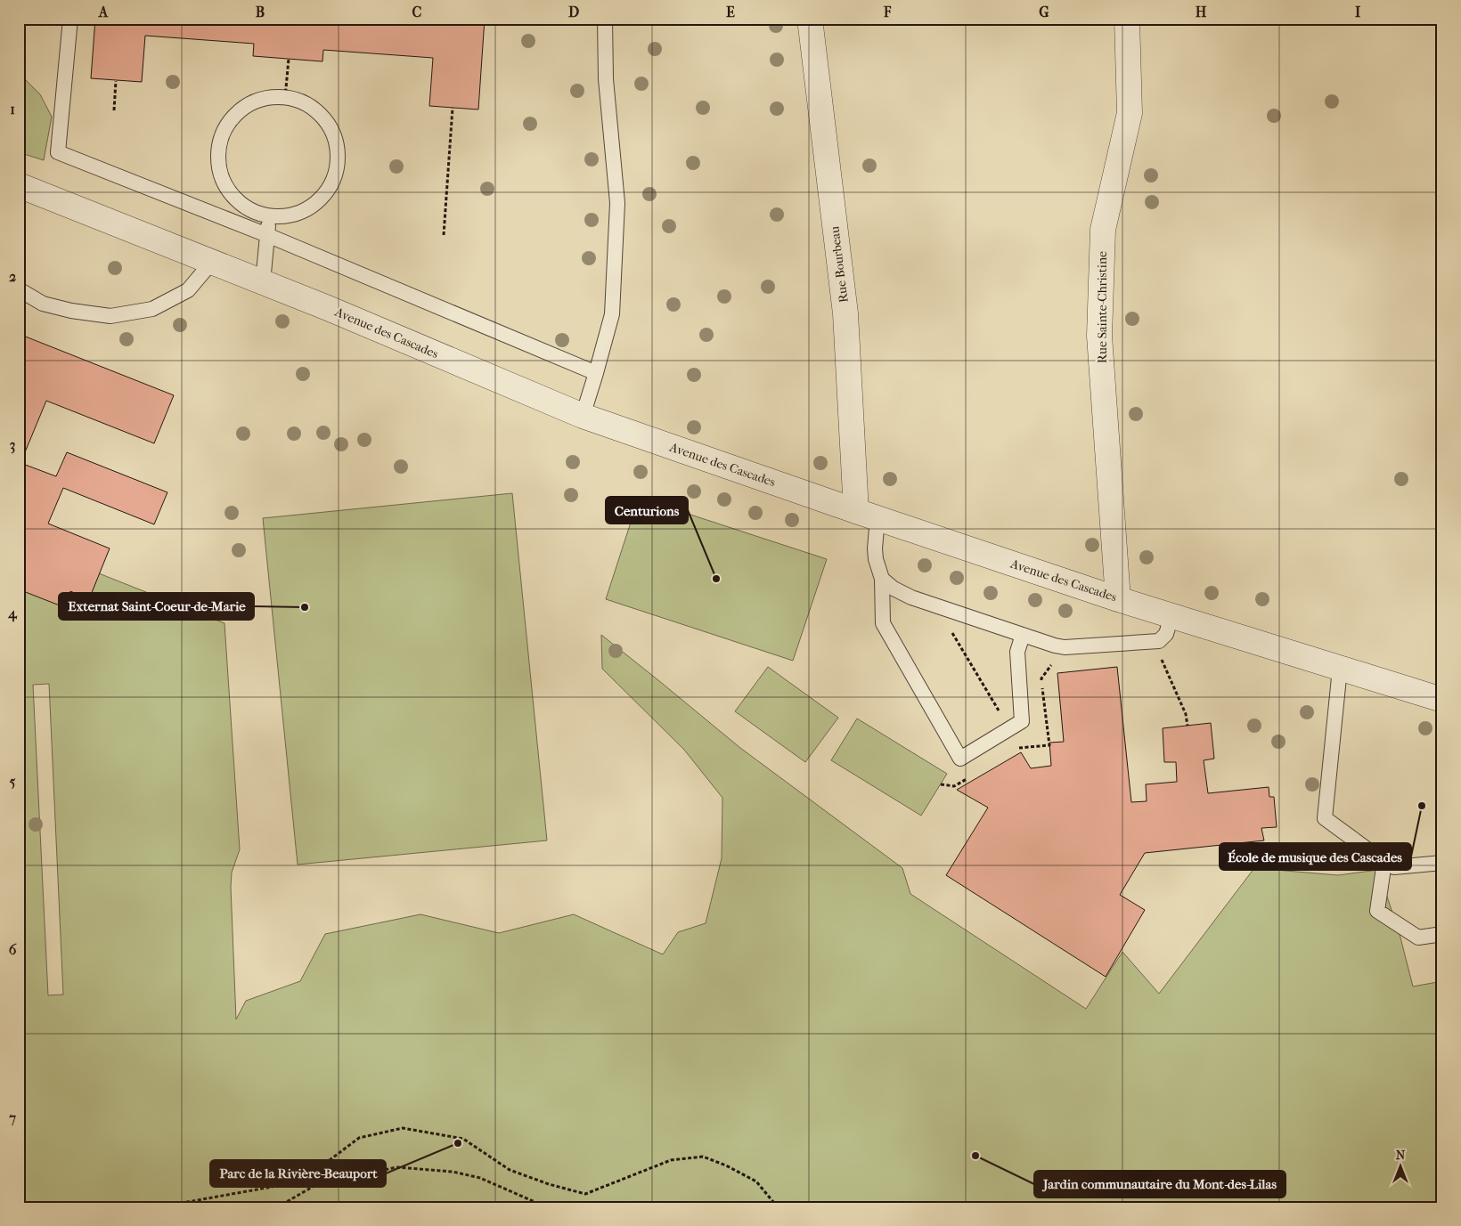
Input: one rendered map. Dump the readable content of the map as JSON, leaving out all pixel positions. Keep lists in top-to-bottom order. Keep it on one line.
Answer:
{"streets":{"street":["Rue Bourbeau","Rue Sainte-Christine","Avenue des Cascades"]},"crossings":[["Rue Bourbeau","Avenue des Cascades"],["Rue Sainte-Christine","Avenue des Cascades"]],"places":["Centurions","Externat Saint-Coeur-de-Marie","École de musique des Cascades","Parc de la Rivière-Beauport","Jardin communautaire du Mont-des-Lilas"],"north":"top","grid":{"columns":["A","B","C","D","E","F","G","H","I"],"rows":["1","2","3","4","5","6","7"]}}
